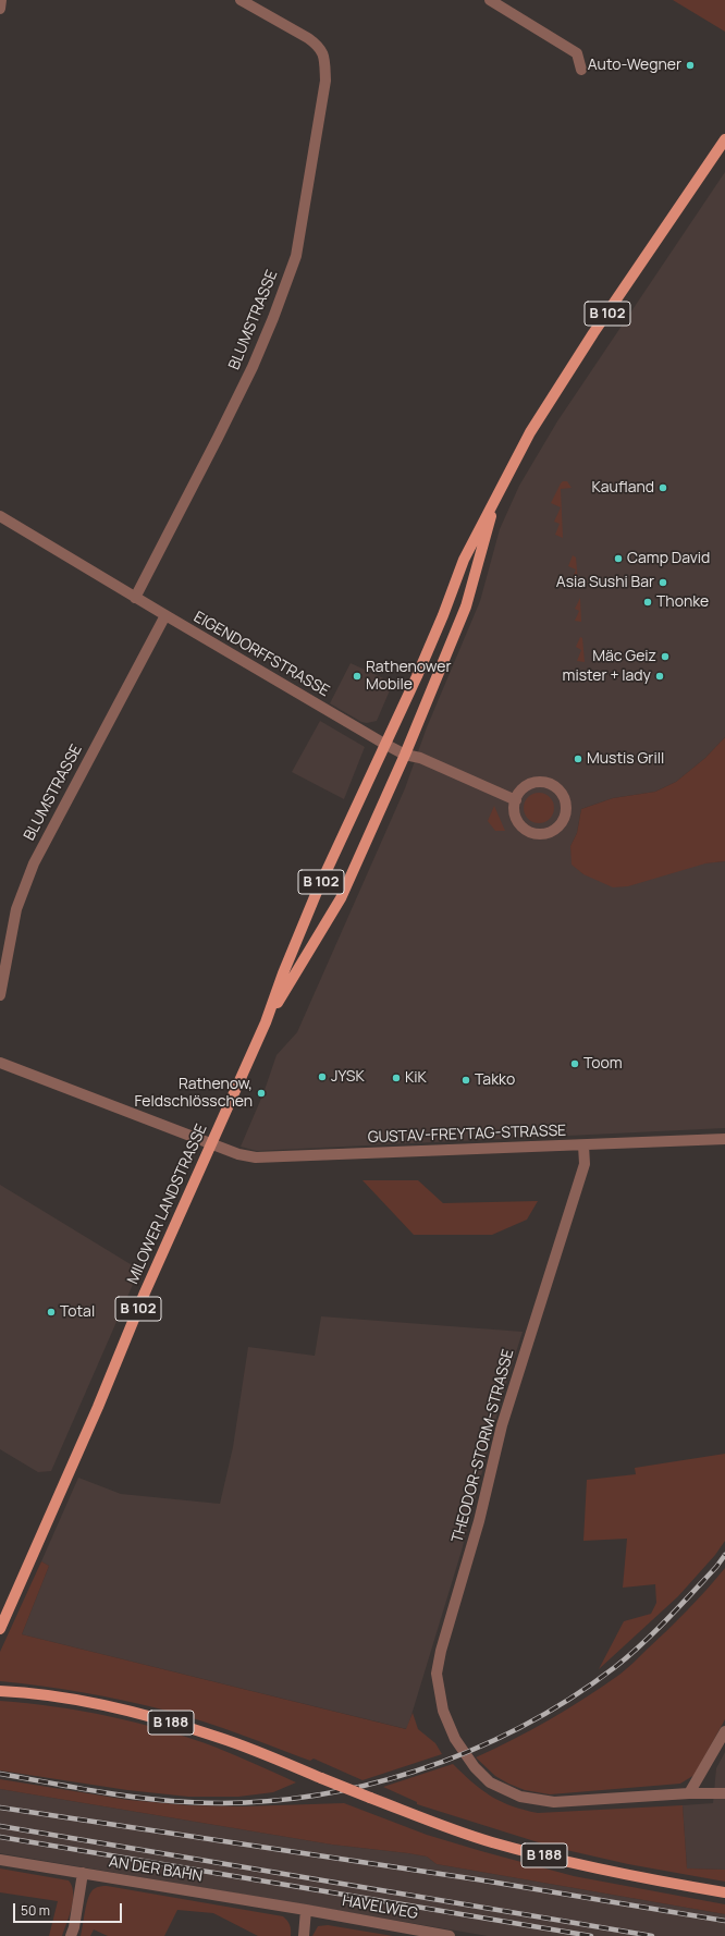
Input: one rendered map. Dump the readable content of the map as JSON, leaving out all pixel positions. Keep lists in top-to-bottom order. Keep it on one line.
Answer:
{"streets":{"main road":["B 102","MILOWER LANDSTRASSE","B 188"],"street":["BLUMSTRASSE","EIGENDORFFSTRASSE","GUSTAV-FREYTAG-STRASSE","THEODOR-STORM-STRASSE","AN DER BAHN","HAVELWEG"]},"crossings":[["BLUMSTRASSE","EIGENDORFFSTRASSE"],["EIGENDORFFSTRASSE","MILOWER LANDSTRASSE"],["GUSTAV-FREYTAG-STRASSE","MILOWER LANDSTRASSE"],["GUSTAV-FREYTAG-STRASSE","THEODOR-STORM-STRASSE"],["AN DER BAHN","HAVELWEG"]],"places":["Auto-Wegner","Kaufland","Camp David","Asia Sushi Bar","Thonke","Mäc Geiz","Rathenower Mobile","mister + lady","Mustis Grill","Toom","JYSK","KiK","Takko","Rathenow, Feldschlösschen","Total"],"scale_bar":"50 m"}
